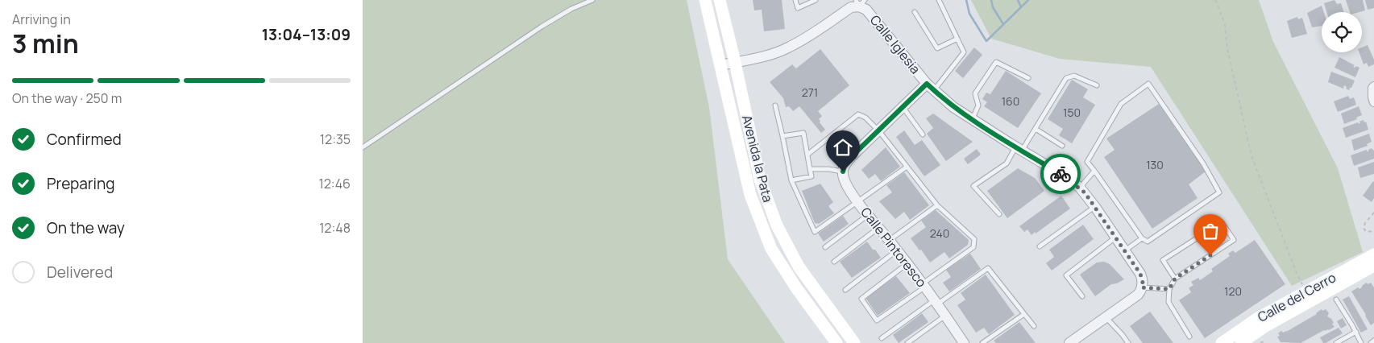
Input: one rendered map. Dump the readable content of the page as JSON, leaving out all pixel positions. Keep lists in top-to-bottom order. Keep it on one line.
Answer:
{"streets":{"main road":["Avenida la Pata","Calle del Cerro"],"street":["Calle Iglesia","Calle Pintoresco"]},"crossings":[["Calle Iglesia","Avenida la Pata"]],"house_numbers":["271","160","150","130","240","120"],"page":{"heading":["3 min","Arriving in","13:04–13:09"],"bar":"On the way · 250 m","list":[["Confirmed","12:35"],["Preparing","12:46"],["On the way","12:48"],"Delivered"]}}
